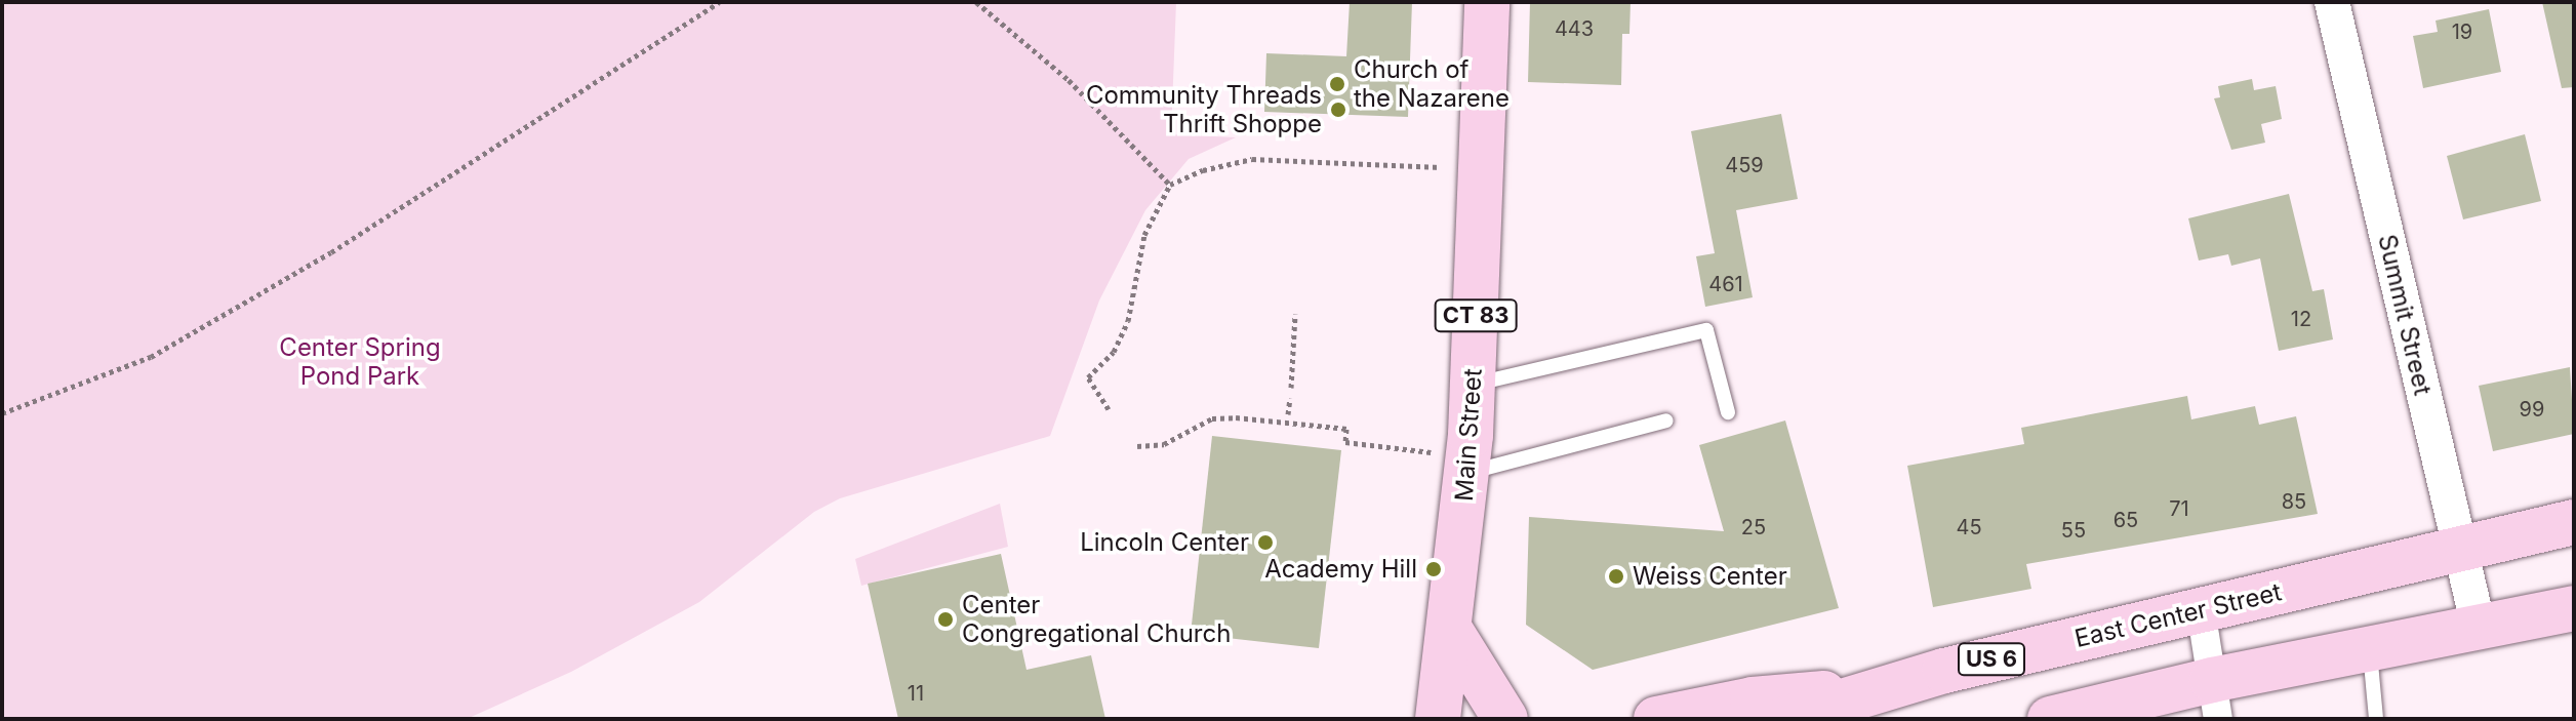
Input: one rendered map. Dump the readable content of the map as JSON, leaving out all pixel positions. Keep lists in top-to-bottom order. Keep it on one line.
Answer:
{"streets":{"main road":["CT 83","Main Street","East Center Street","US 6"],"street":["Summit Street"]},"crossings":[["Summit Street","East Center Street"]],"parks":["Center Spring Pond Park"],"places":["Church of the Nazarene","Community Threads Thrift Shoppe","Lincoln Center","Academy Hill","Weiss Center","Center Congregational Church"],"house_numbers":["443","19","459","461","12","99","85","71","65","25","45","55","11"]}
